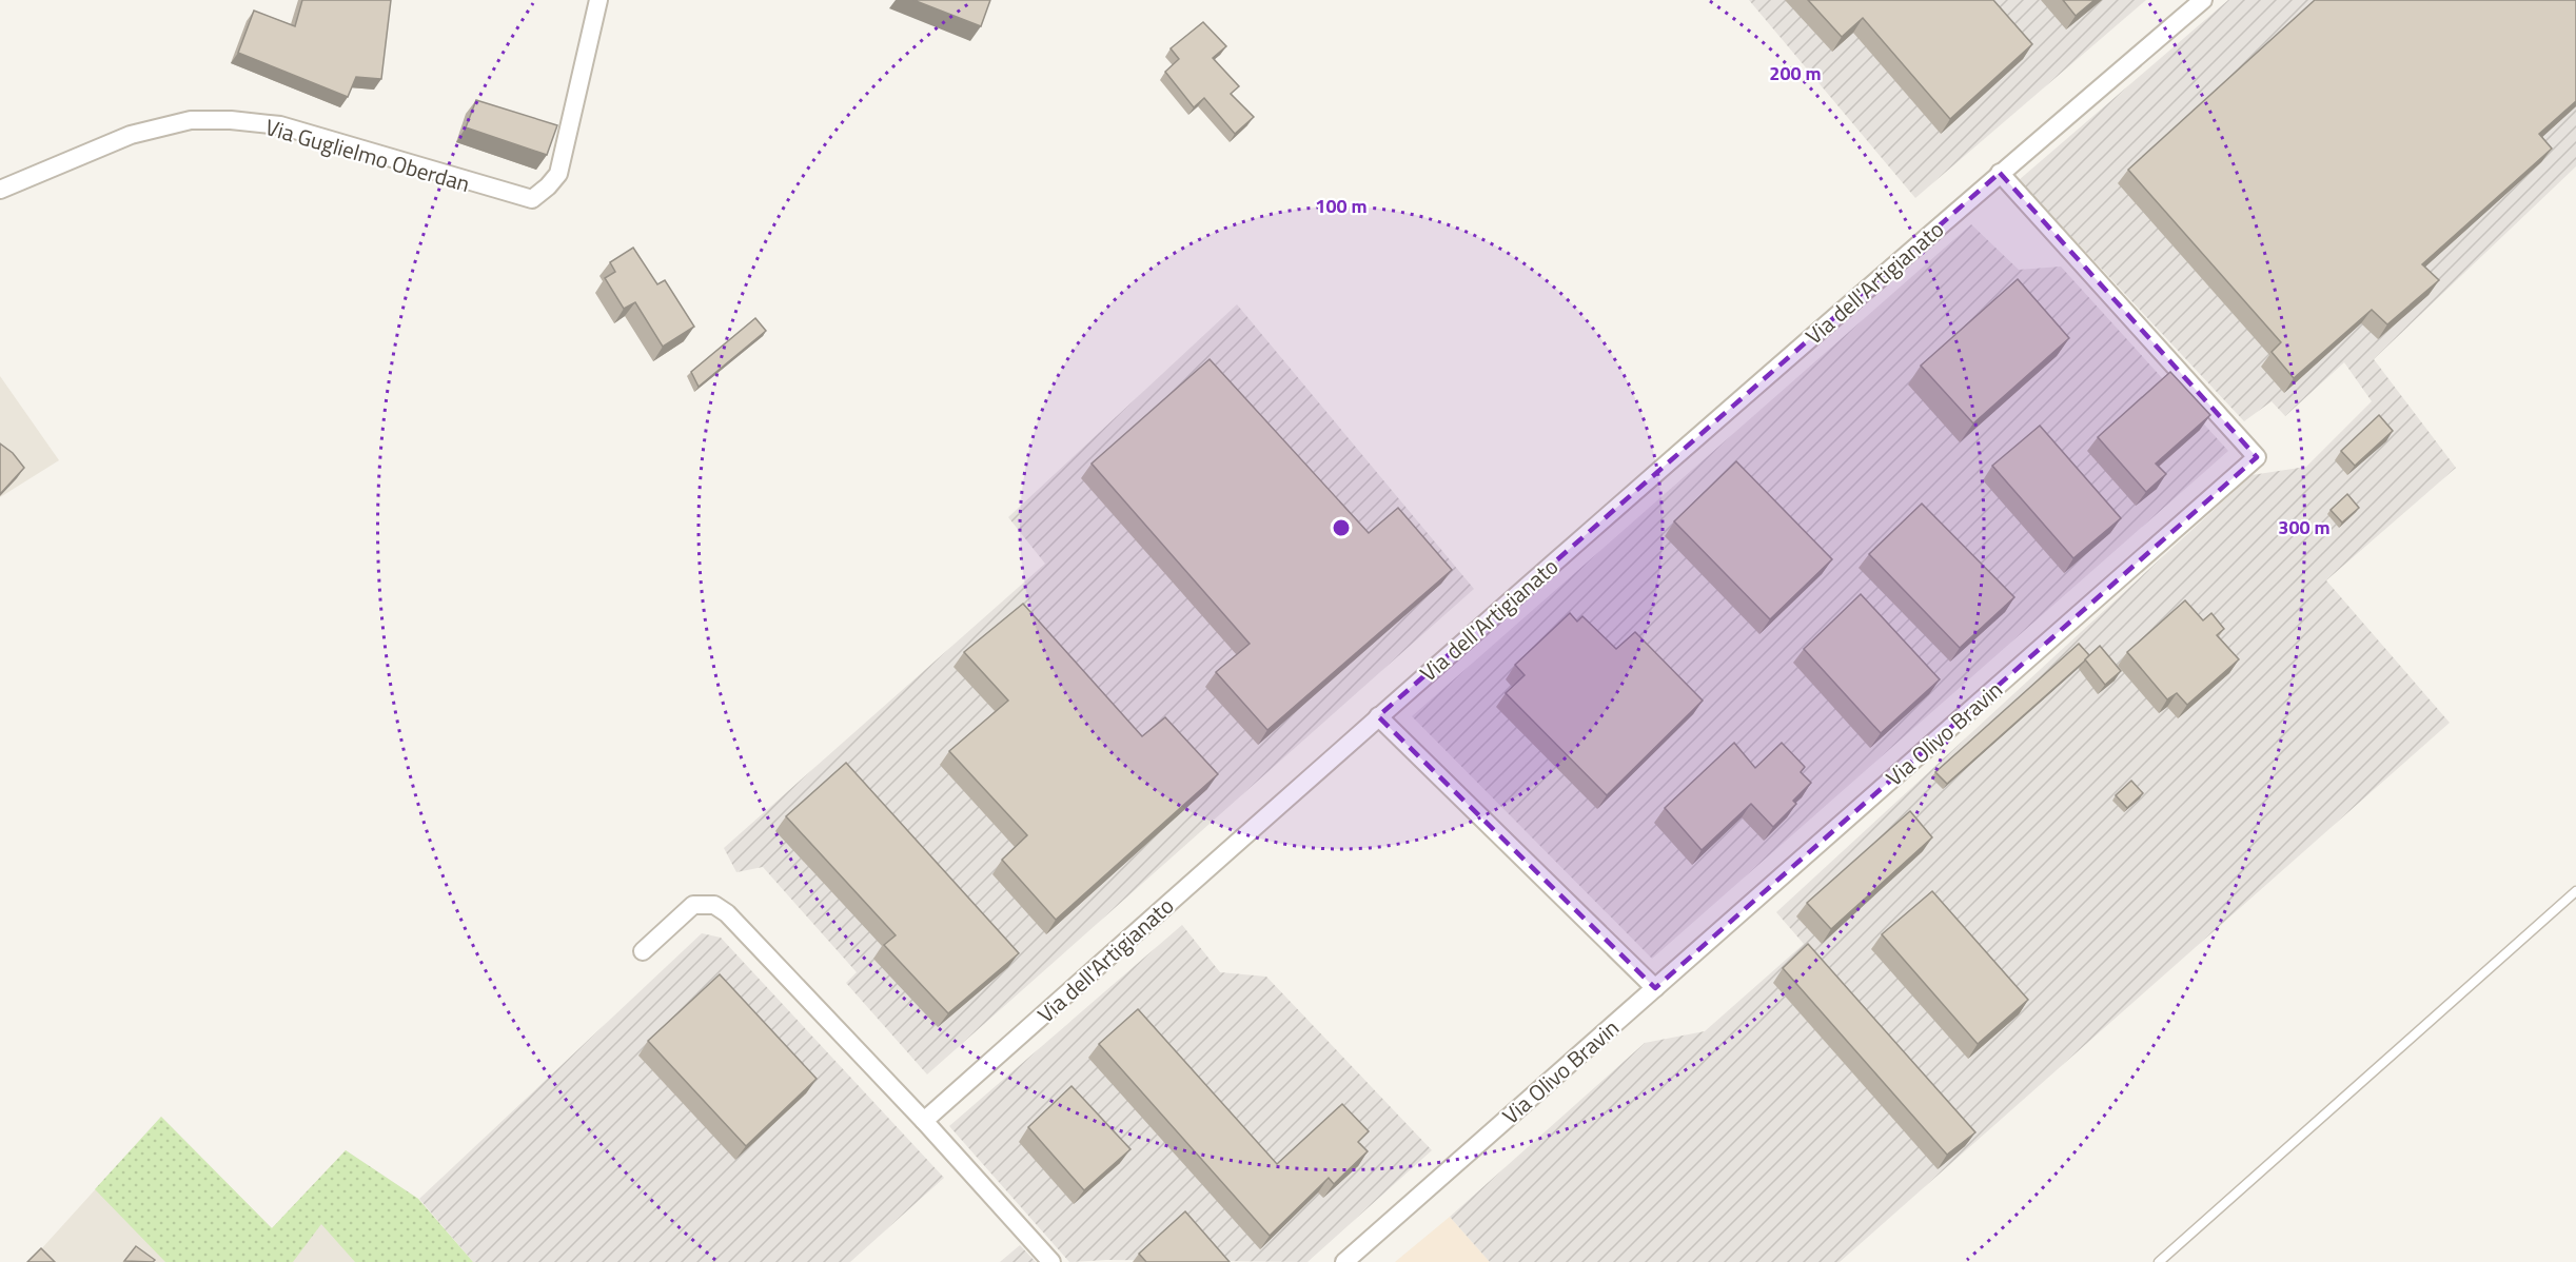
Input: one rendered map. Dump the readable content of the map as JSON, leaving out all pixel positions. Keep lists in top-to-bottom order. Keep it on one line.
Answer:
{"streets":{"street":["Via Guglielmo Oberdan","Via dell'Artigianato","Via Olivo Bravin"]},"crossings":[["Via dell'Artigianato","Via Olivo Bravin"]],"rings":["200 m","100 m","300 m"]}
